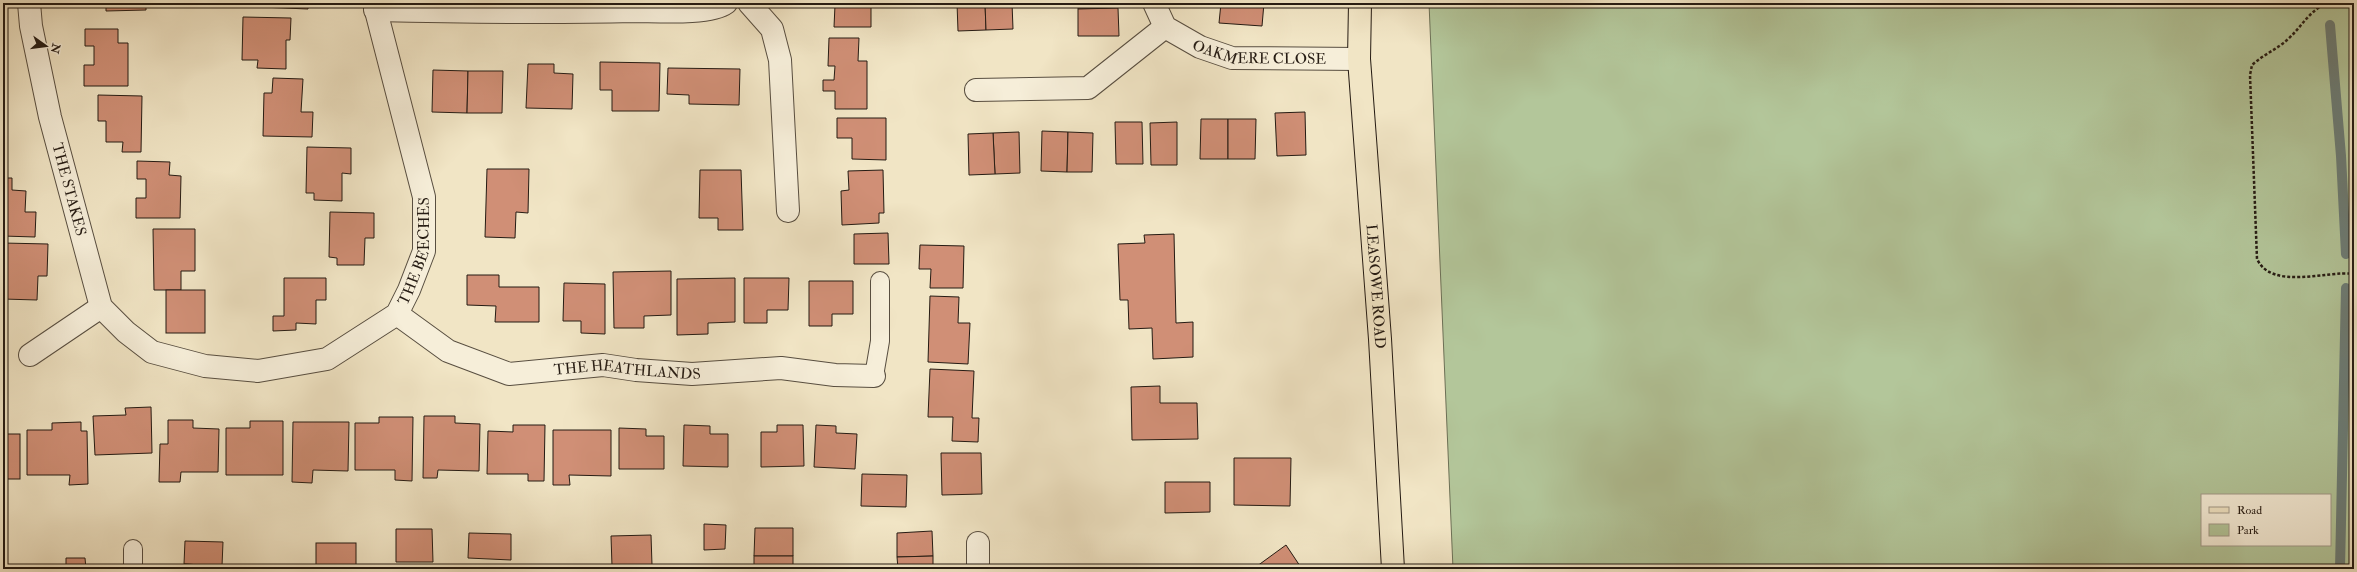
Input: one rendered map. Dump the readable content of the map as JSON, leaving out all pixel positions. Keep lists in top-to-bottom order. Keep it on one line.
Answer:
{"streets":{"main road":["LEASOWE ROAD"],"street":["OAKMERE CLOSE","THE STAKES","THE BEECHES","THE HEATHLANDS"]},"crossings":[["OAKMERE CLOSE","LEASOWE ROAD"],["THE STAKES","THE BEECHES"],["THE BEECHES","THE HEATHLANDS"]],"legend":["Road","Park"],"north":"right"}
